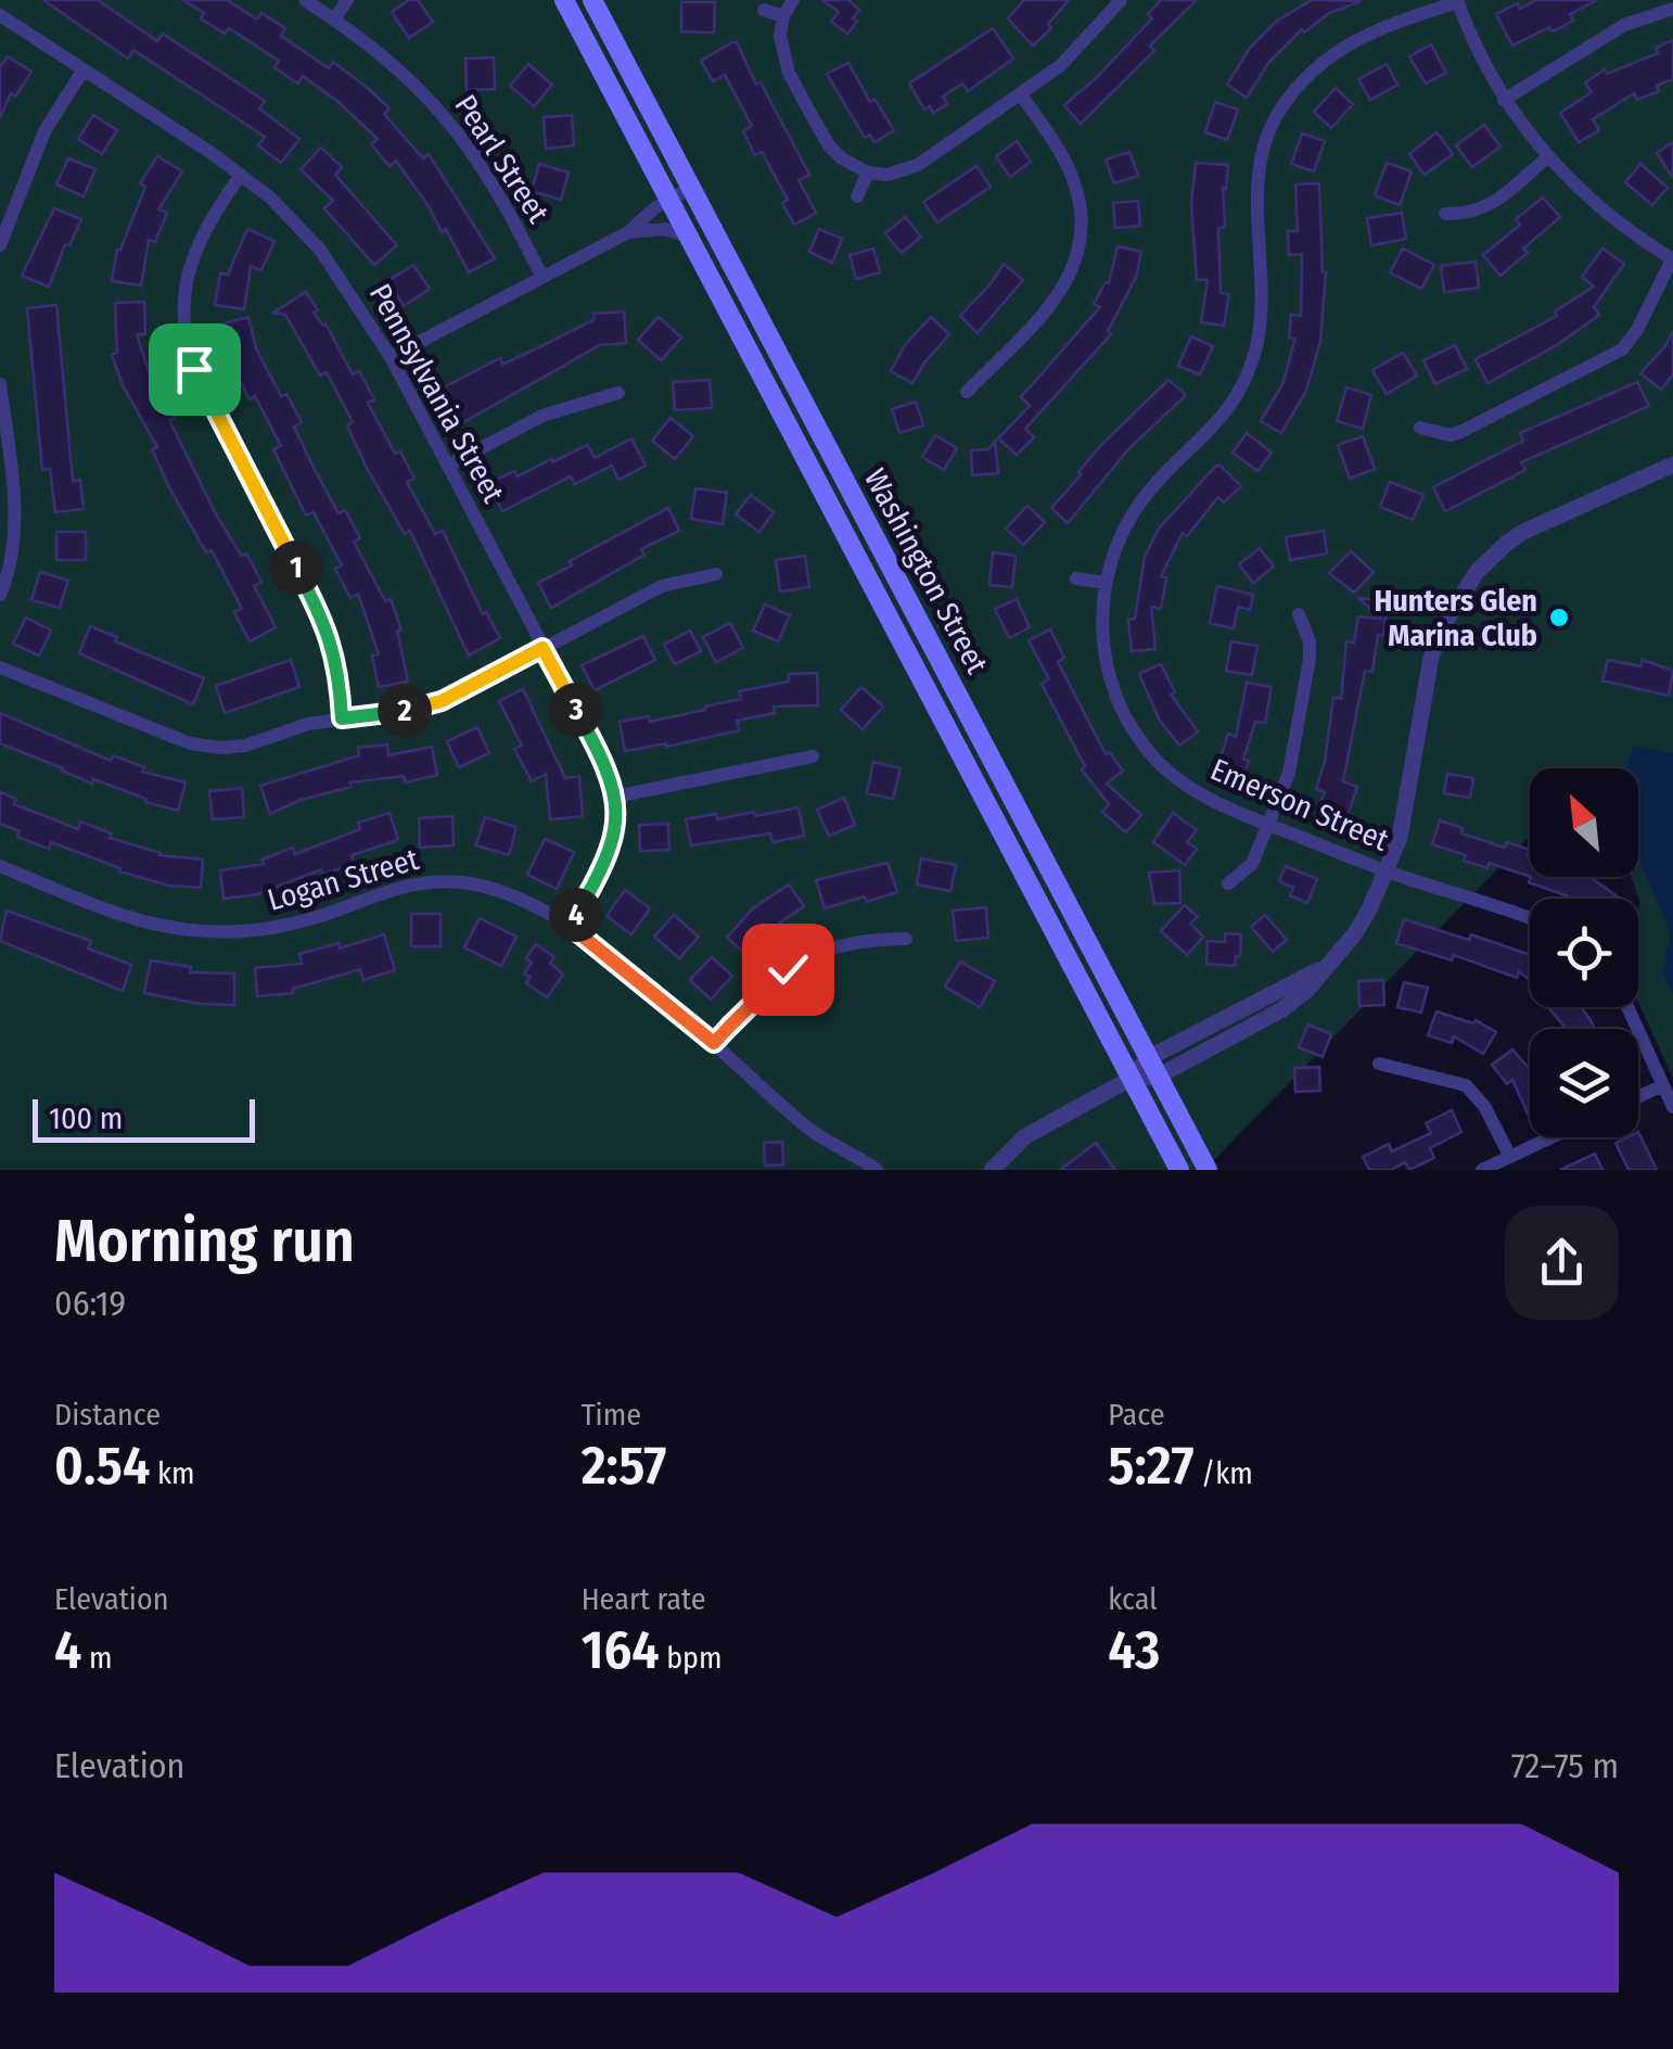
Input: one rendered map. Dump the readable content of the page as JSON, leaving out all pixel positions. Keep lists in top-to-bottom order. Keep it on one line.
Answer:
{"streets":{"main road":["Washington Street"],"street":["Pearl Street","Pennsylvania Street","Emerson Street","Logan Street"]},"crossings":[["Pennsylvania Street","Logan Street"]],"places":["Hunters Glen Marina Club"],"scale_bar":"100 m","north":"top left","page":{"pins":["1","3","2","4"],"scale":"100 m","heading":["Morning run","06:19"],"stats":[["Distance","0.54 km"],["Time","2:57"],["Pace","5:27 /km"],["Elevation","4 m"],["Heart rate","164 bpm"],["kcal","43"]],"chart":["Elevation","72–75 m"]}}
